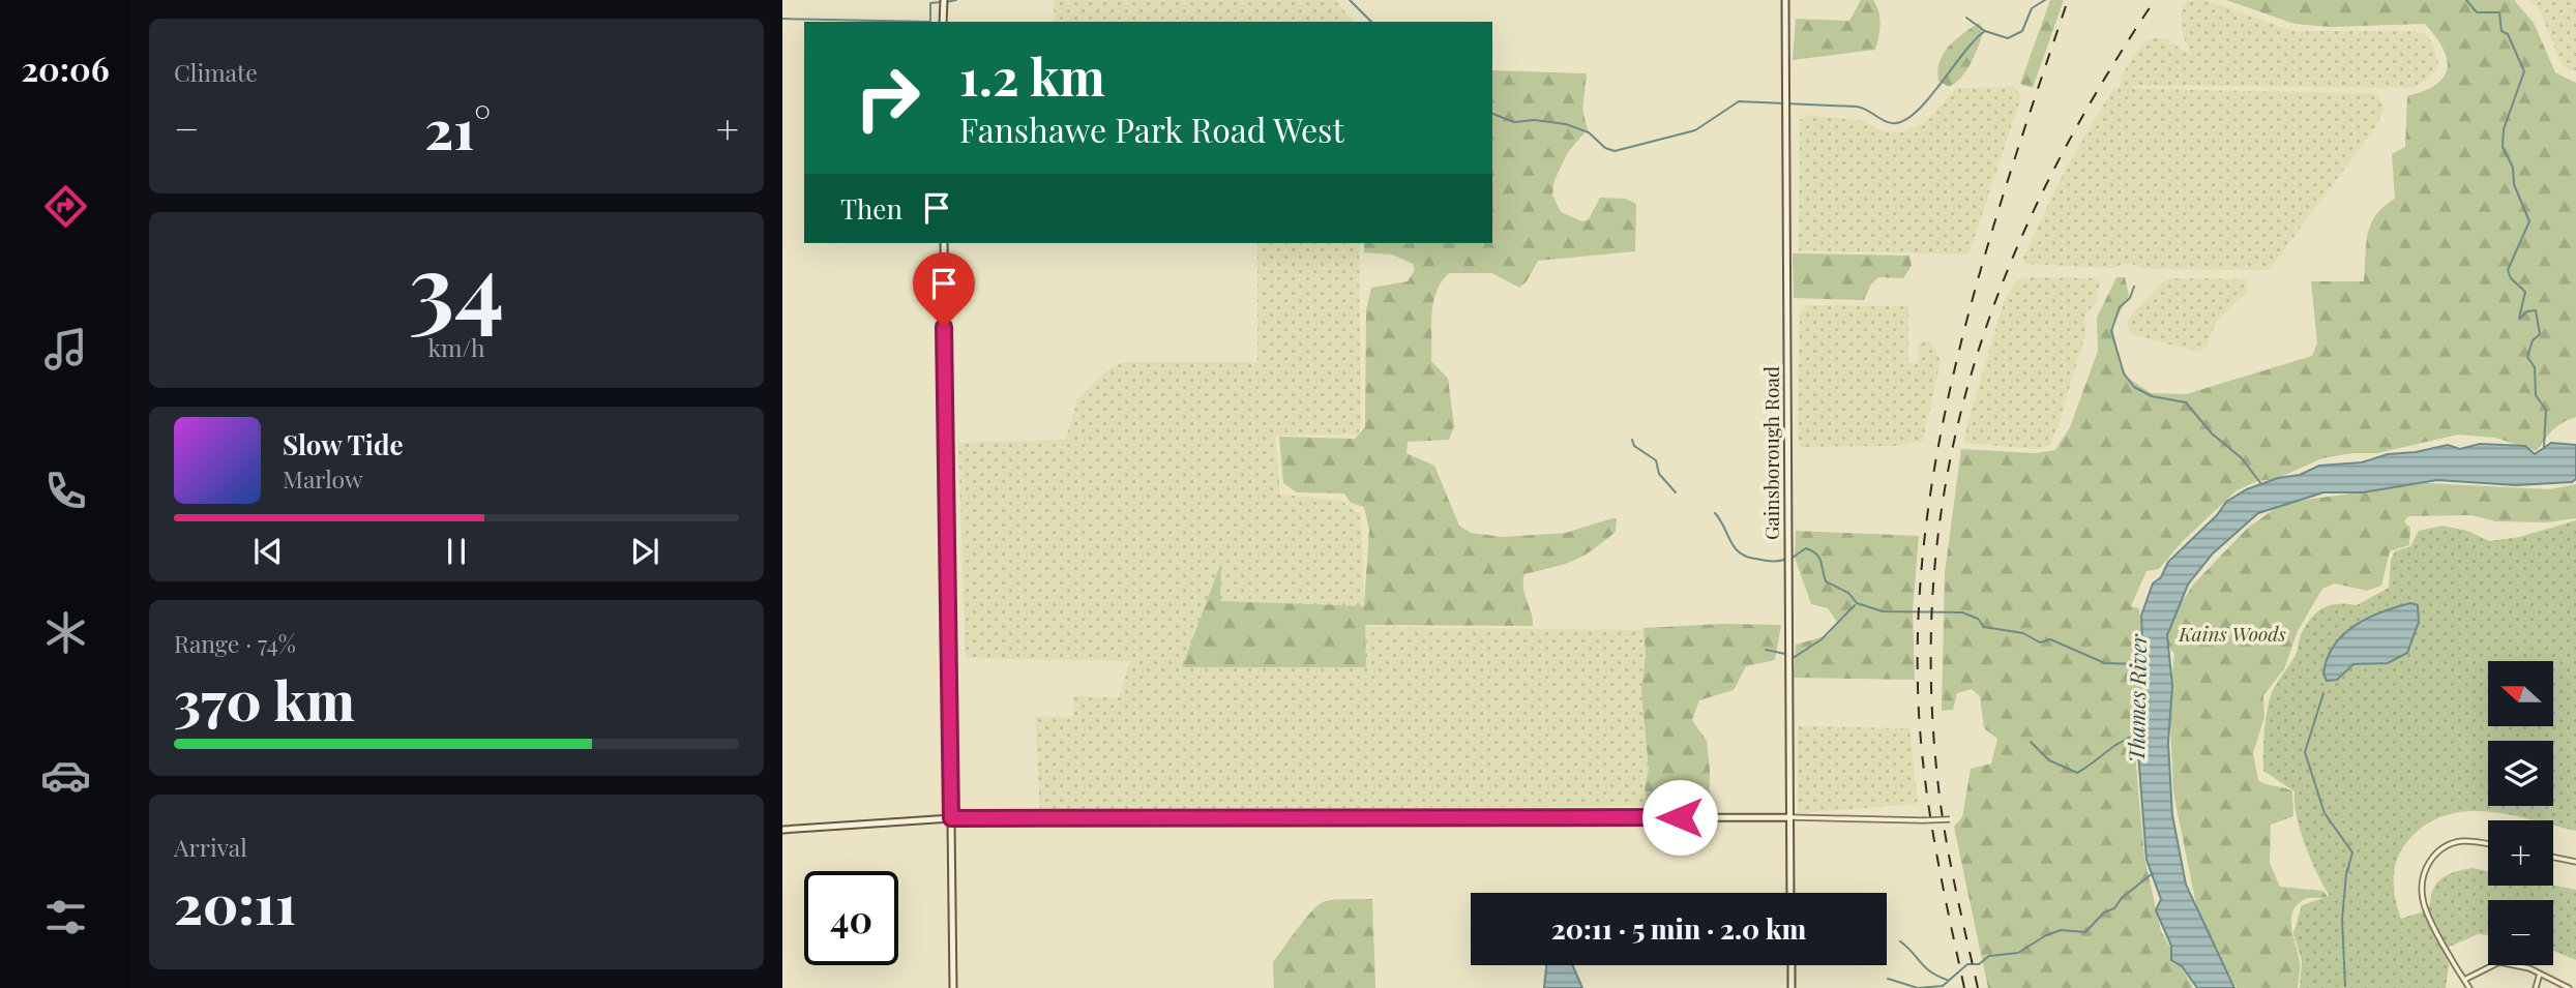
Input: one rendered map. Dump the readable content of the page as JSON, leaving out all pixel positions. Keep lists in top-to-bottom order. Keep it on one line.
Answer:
{"streets":{"main road":["Gainsborough Road"]},"water":["Thames River"],"parks":["Kains Woods"],"north":"left","page":{"tabs":"20:06","tile":["Climate",["34","km/h"],["Range · 74%","370 km"],["Arrival","20:11"]],"turn":["1.2 km","Fanshawe Park Road West"],"heat":["−","21°","+"],"then":"Then","song":["Slow Tide","Marlow"],"map_buttons":["+","−"],"limit":"40","trip":"20:11 · 5 min · 2.0 km"}}
